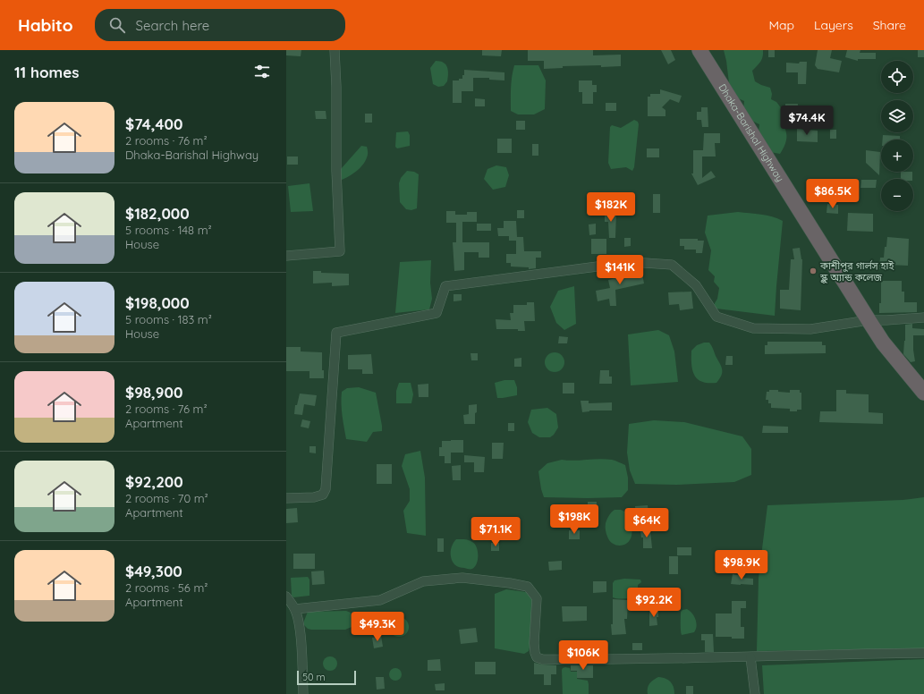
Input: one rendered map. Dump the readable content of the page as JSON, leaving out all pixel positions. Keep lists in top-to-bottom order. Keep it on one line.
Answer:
{"streets":{"highway":["Dhaka-Barishal Highway"]},"places":["কাশীপুর গার্লস হাই স্কুল অ্যান্ড কলেজ"],"scale_bar":"50 m","page":{"header":"Habito","search":"Search here","nav":["Map","Layers","Share"],"heading":"11 homes","map_buttons":["+","−"],"list":[{"name":"$74,400","note":"2 rooms · 76 m² · Dhaka-Barishal Highway"},{"name":"$182,000","note":"5 rooms · 148 m² · House"},{"name":"$198,000","note":"5 rooms · 183 m² · House"},{"name":"$98,900","note":"2 rooms · 76 m² · Apartment"},{"name":"$92,200","note":"2 rooms · 70 m² · Apartment"},{"name":"$49,300","note":"2 rooms · 56 m² · Apartment"}],"price":["$74.4K","$86.5K","$182K","$141K","$198K","$64K","$71.1K","$98.9K","$92.2K","$49.3K","$106K"],"scale":"50 m"}}
